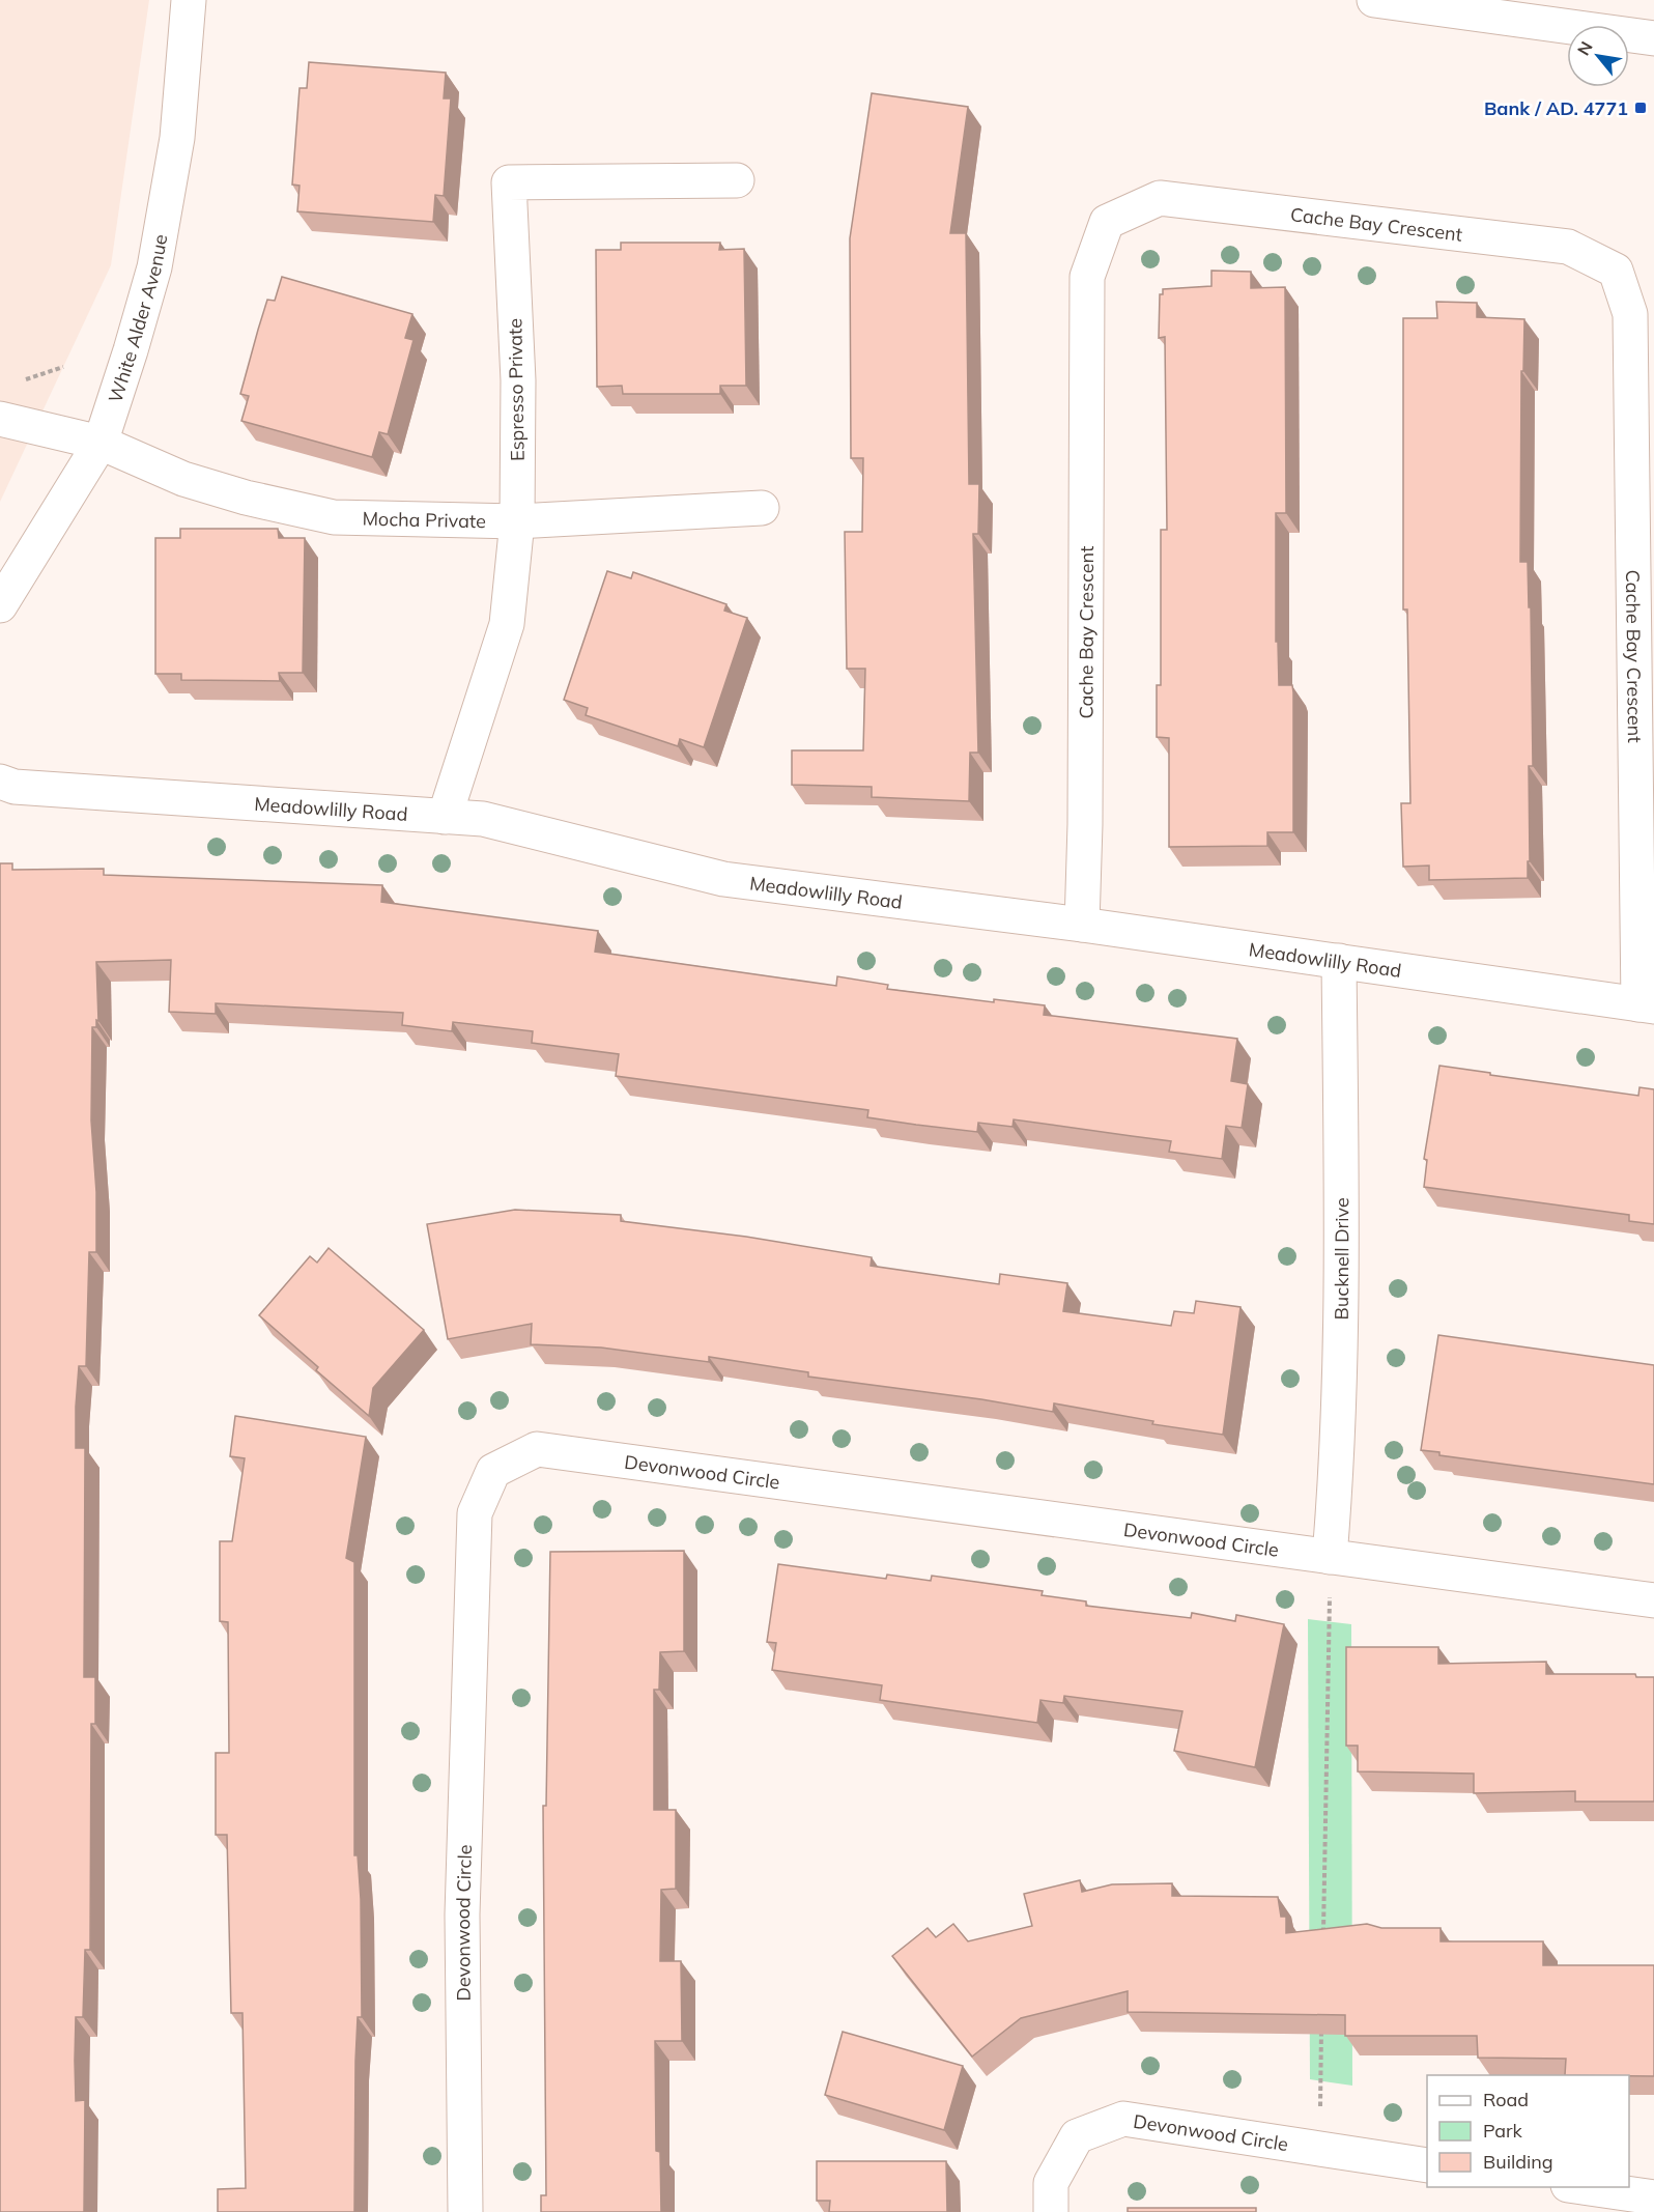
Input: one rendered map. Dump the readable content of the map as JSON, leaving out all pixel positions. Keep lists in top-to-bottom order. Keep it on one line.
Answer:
{"streets":{"street":["Cache Bay Crescent","White Alder Avenue","Espresso Private","Mocha Private","Meadowlilly Road","Bucknell Drive","Devonwood Circle"]},"crossings":[["Cache Bay Crescent","Meadowlilly Road"],["White Alder Avenue","Mocha Private"],["Espresso Private","Mocha Private"],["Espresso Private","Meadowlilly Road"],["Meadowlilly Road","Bucknell Drive"],["Bucknell Drive","Devonwood Circle"]],"places":{"transit":["Bank / AD. 4771"]},"legend":["Road","Park","Building"],"north":"top left"}
